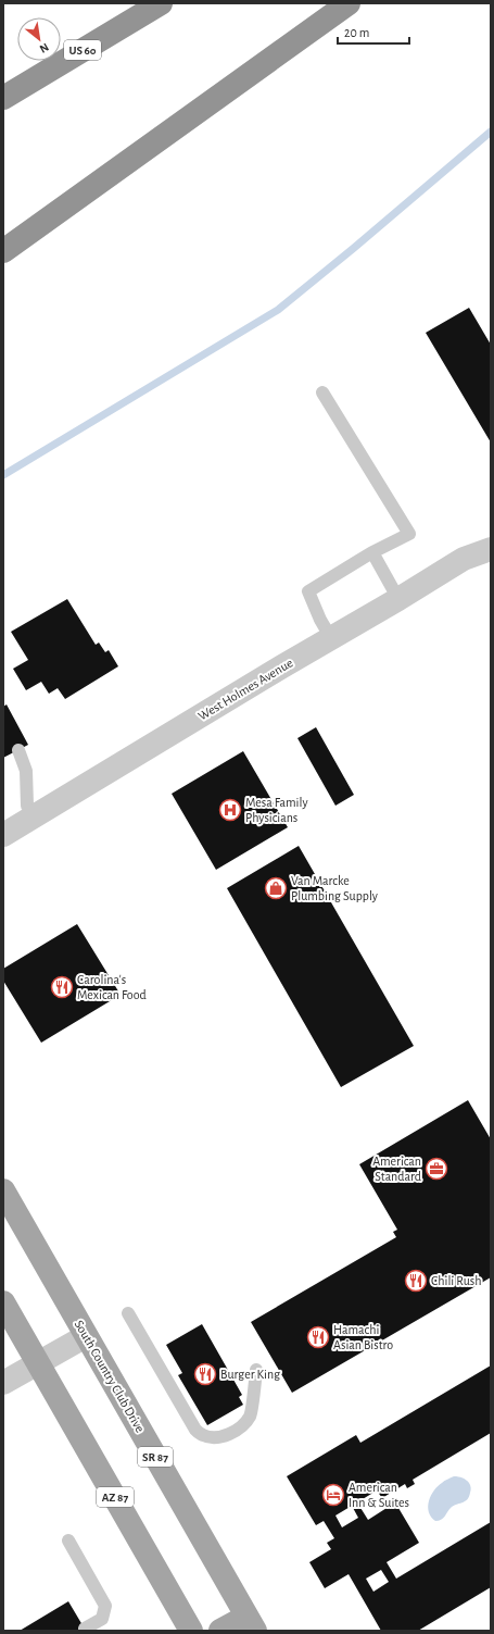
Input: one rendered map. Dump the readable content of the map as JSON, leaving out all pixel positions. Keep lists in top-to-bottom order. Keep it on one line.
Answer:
{"streets":{"highway":["US 60"],"main road":["South Country Club Drive","SR 87","AZ 87"],"street":["West Holmes Avenue"]},"places":{"hospital":["Mesa Family Physicians"],"shop":["Van Marcke Plumbing Supply"],"restaurant":["Carolina's Mexican Food","Chili Rush","Hamachi Asian Bistro","Burger King"],"office":["American Standard"],"hotel":["American Inn & Suites"]},"scale_bar":"20 m","north":"bottom right"}
